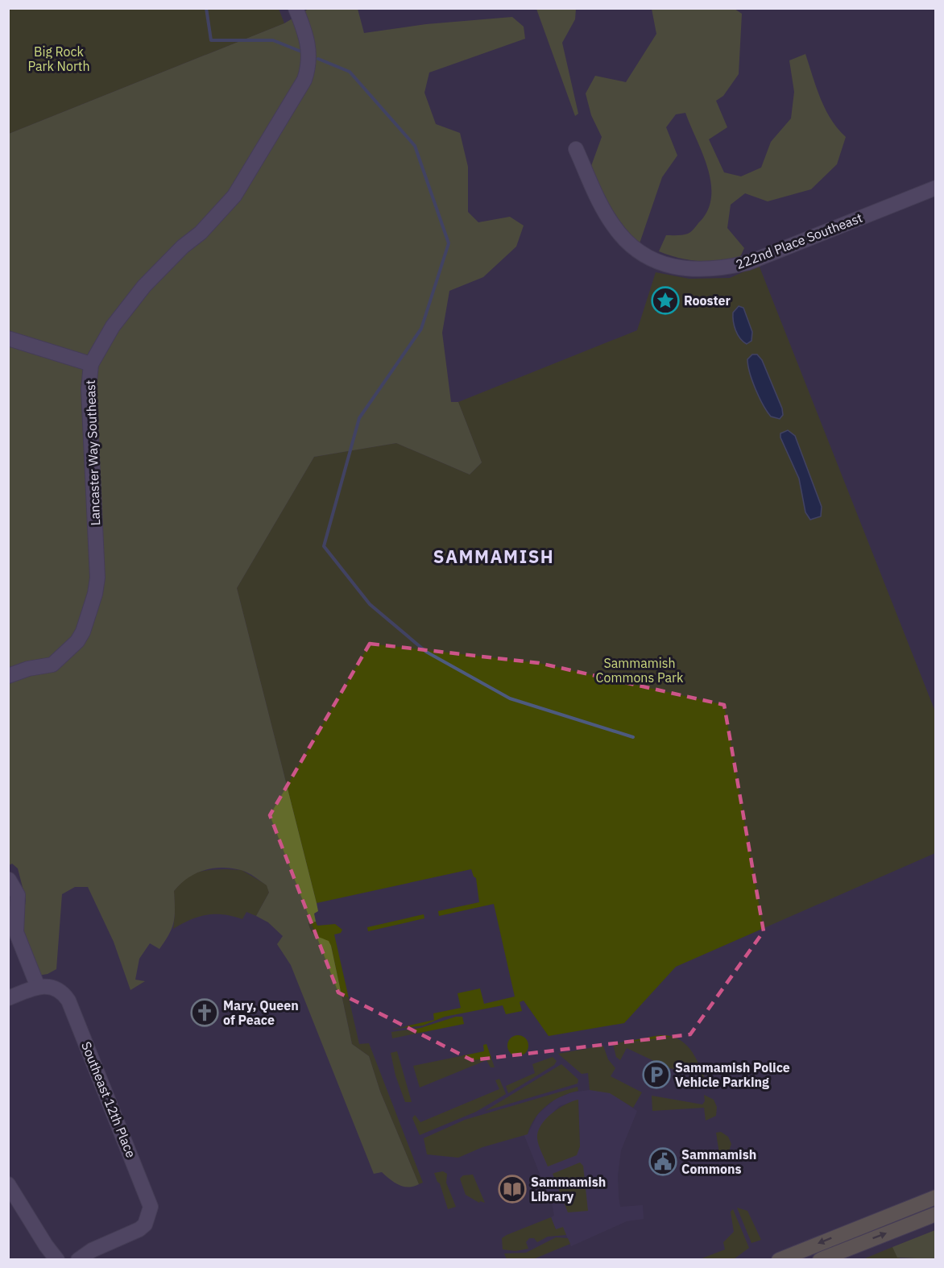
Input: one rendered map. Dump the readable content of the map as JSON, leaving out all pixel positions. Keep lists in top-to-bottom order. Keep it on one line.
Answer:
{"streets":{"street":["222nd Place Southeast","Lancaster Way Southeast","Southeast 12th Place"]},"districts":["SAMMAMISH"],"parks":["Big Rock Park North","Sammamish Commons Park"],"places":{"place":["Rooster"],"church":["Mary, Queen of Peace"],"parking":["Sammamish Police Vehicle Parking"],"public building":["Sammamish Commons"],"library":["Sammamish Library"]}}
